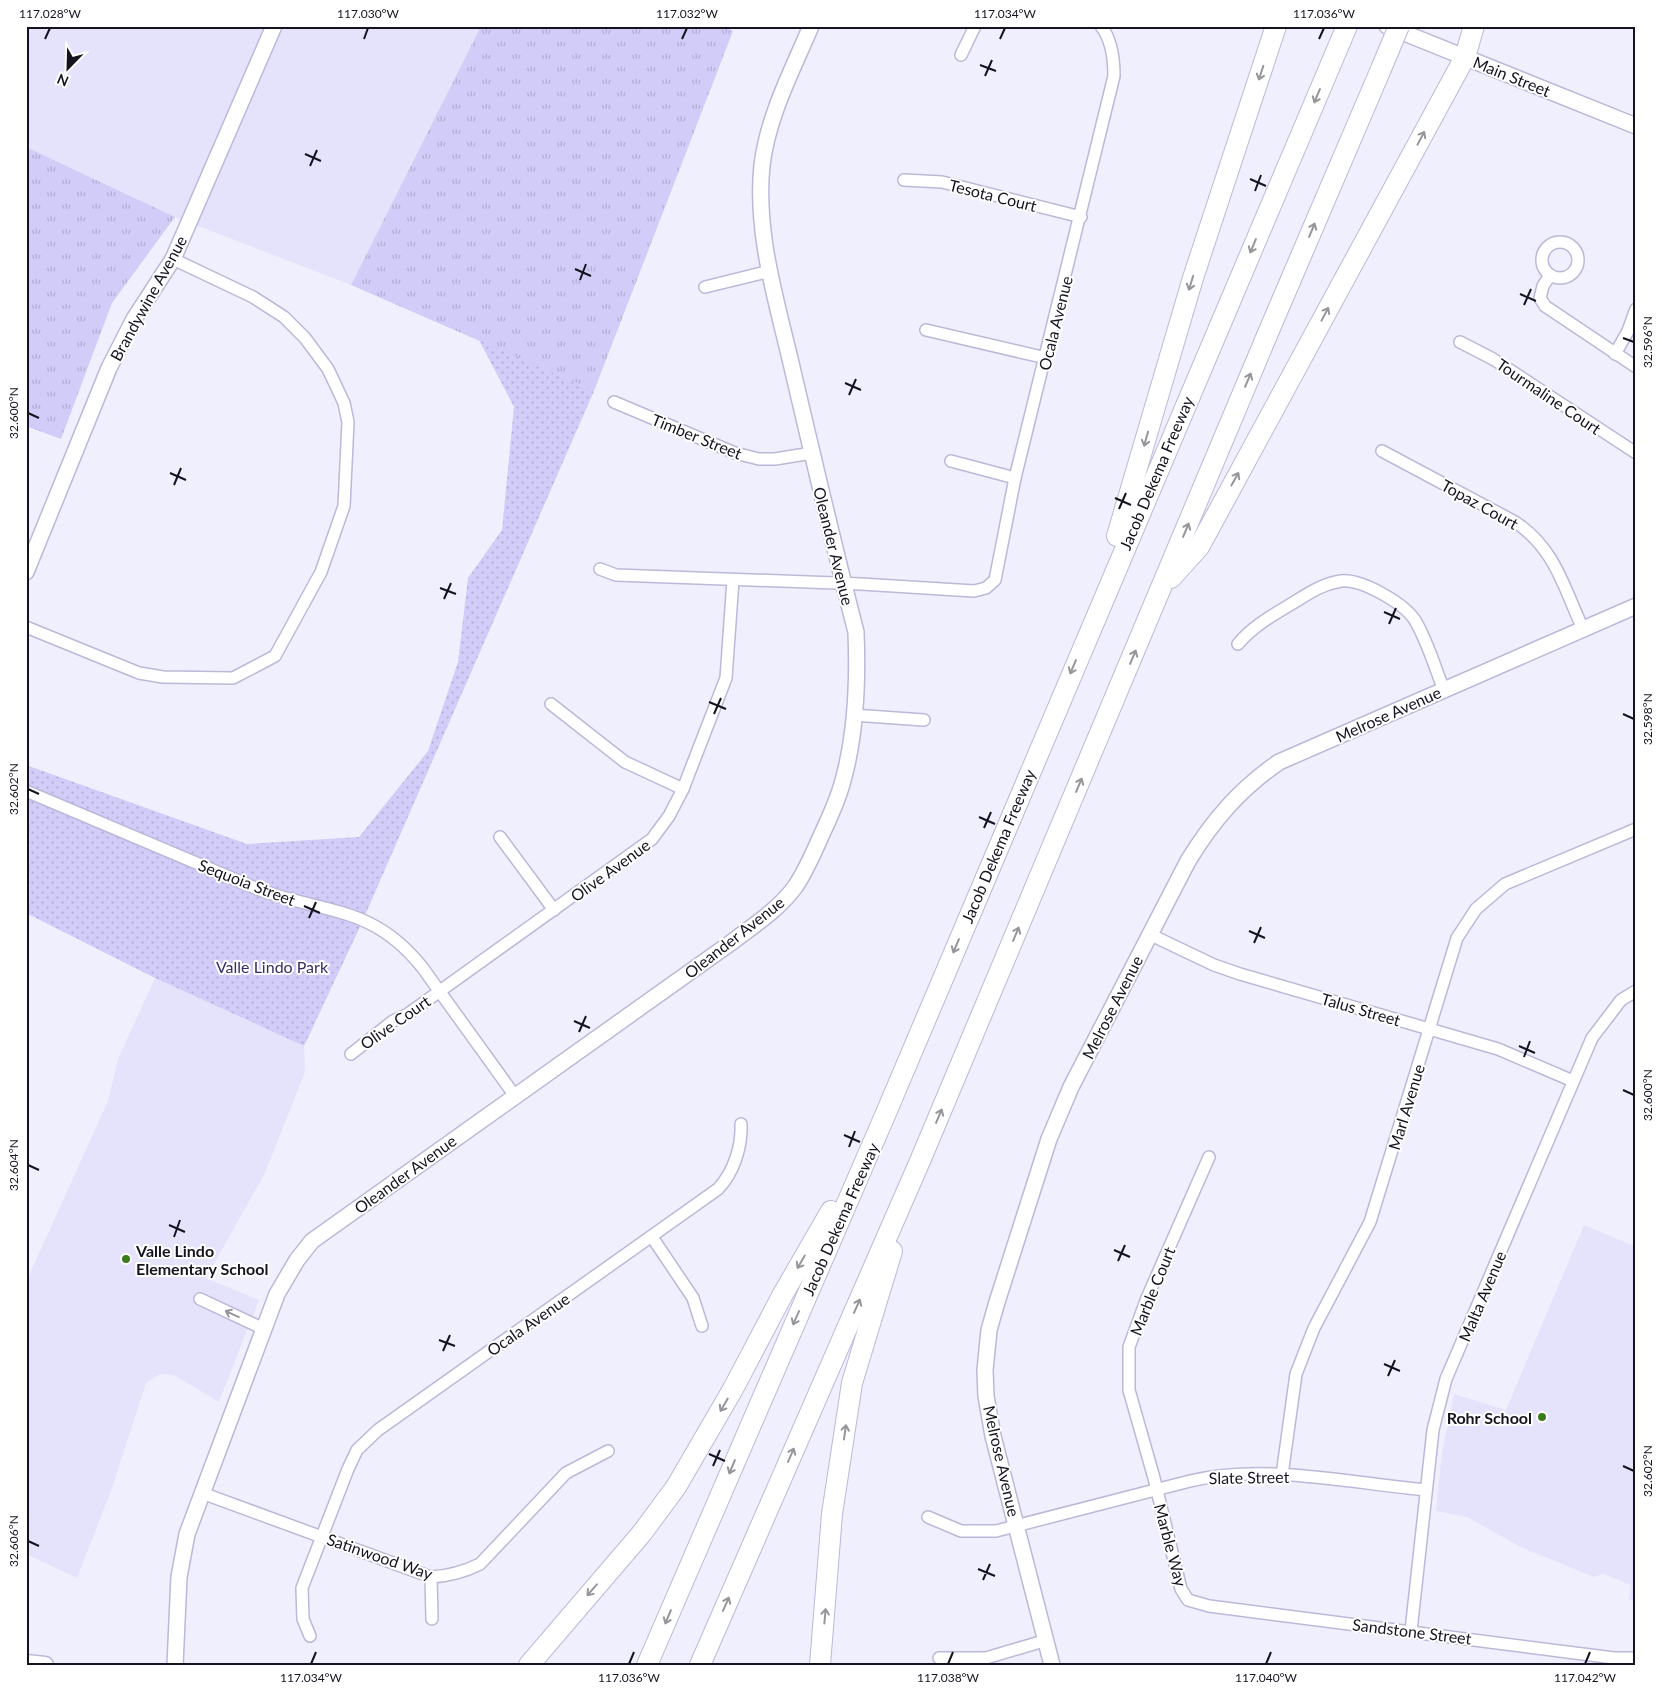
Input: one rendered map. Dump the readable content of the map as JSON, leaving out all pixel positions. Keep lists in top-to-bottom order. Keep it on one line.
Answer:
{"streets":{"highway":["Jacob Dekema Freeway"],"street":["Main Street","Tesota Court","Brandywine Avenue","Ocala Avenue","Tourmaline Court","Timber Street","Topaz Court","Oleander Avenue","Melrose Avenue","Olive Avenue","Sequoia Street","Talus Street","Olive Court","Marl Avenue","Marble Court","Malta Avenue","Slate Street","Marble Way","Satinwood Way","Sandstone Street"]},"crossings":[["Tesota Court","Ocala Avenue"],["Ocala Avenue","Oleander Avenue"],["Ocala Avenue","Satinwood Way"],["Timber Street","Oleander Avenue"],["Topaz Court","Melrose Avenue"],["Oleander Avenue","Sequoia Street"],["Oleander Avenue","Satinwood Way"],["Melrose Avenue","Talus Street"],["Melrose Avenue","Slate Street"],["Olive Avenue","Sequoia Street"],["Olive Avenue","Olive Court"],["Sequoia Street","Olive Court"],["Talus Street","Marl Avenue"],["Talus Street","Malta Avenue"],["Marl Avenue","Slate Street"],["Marble Court","Slate Street"],["Marble Court","Marble Way"],["Malta Avenue","Slate Street"],["Malta Avenue","Sandstone Street"],["Slate Street","Marble Way"],["Marble Way","Sandstone Street"]],"parks":["Valle Lindo Park"],"places":["Valle Lindo Elementary School","Rohr School"],"north":"bottom left","coordinates":["117.028°W","117.030°W","117.032°W","117.034°W","117.036°W","32.596°N","32.600°N","32.598°N","32.602°N","32.604°N","32.606°N","117.038°W","117.040°W","117.042°W"]}
